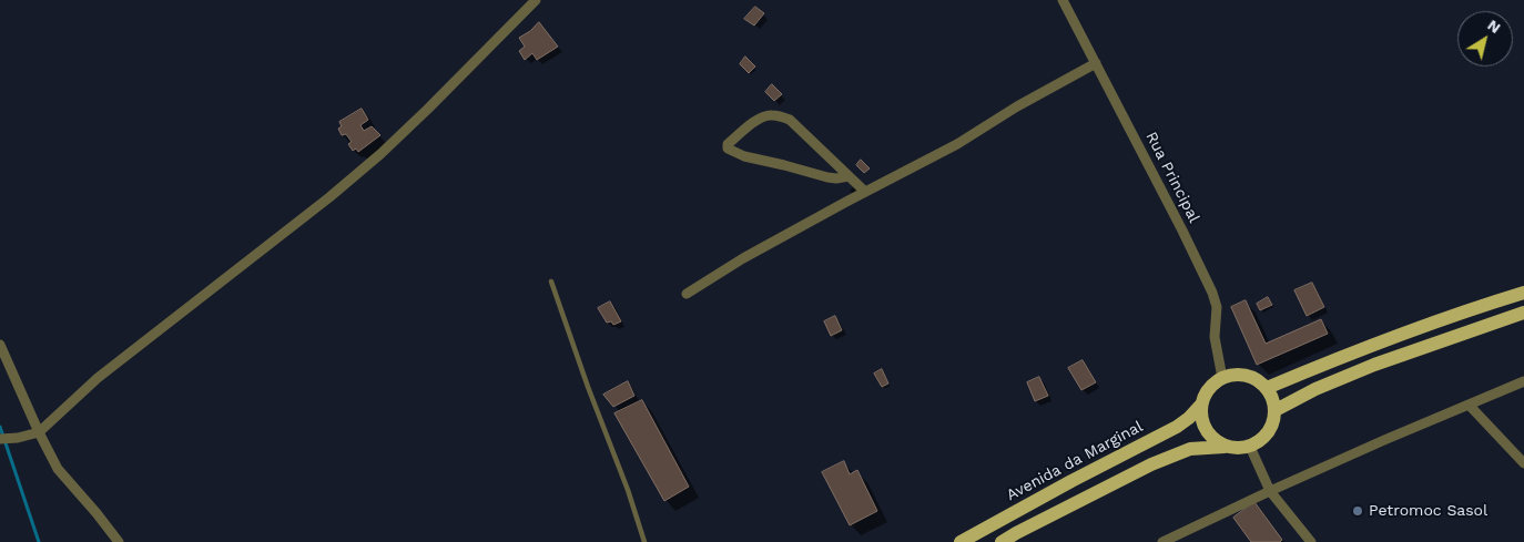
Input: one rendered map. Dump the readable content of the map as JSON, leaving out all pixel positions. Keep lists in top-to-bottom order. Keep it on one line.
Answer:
{"streets":{"main road":["Avenida da Marginal"],"street":["Rua Principal"]},"crossings":[["Rua Principal","Avenida da Marginal"]],"places":["Petromoc Sasol"],"north":"top right"}
